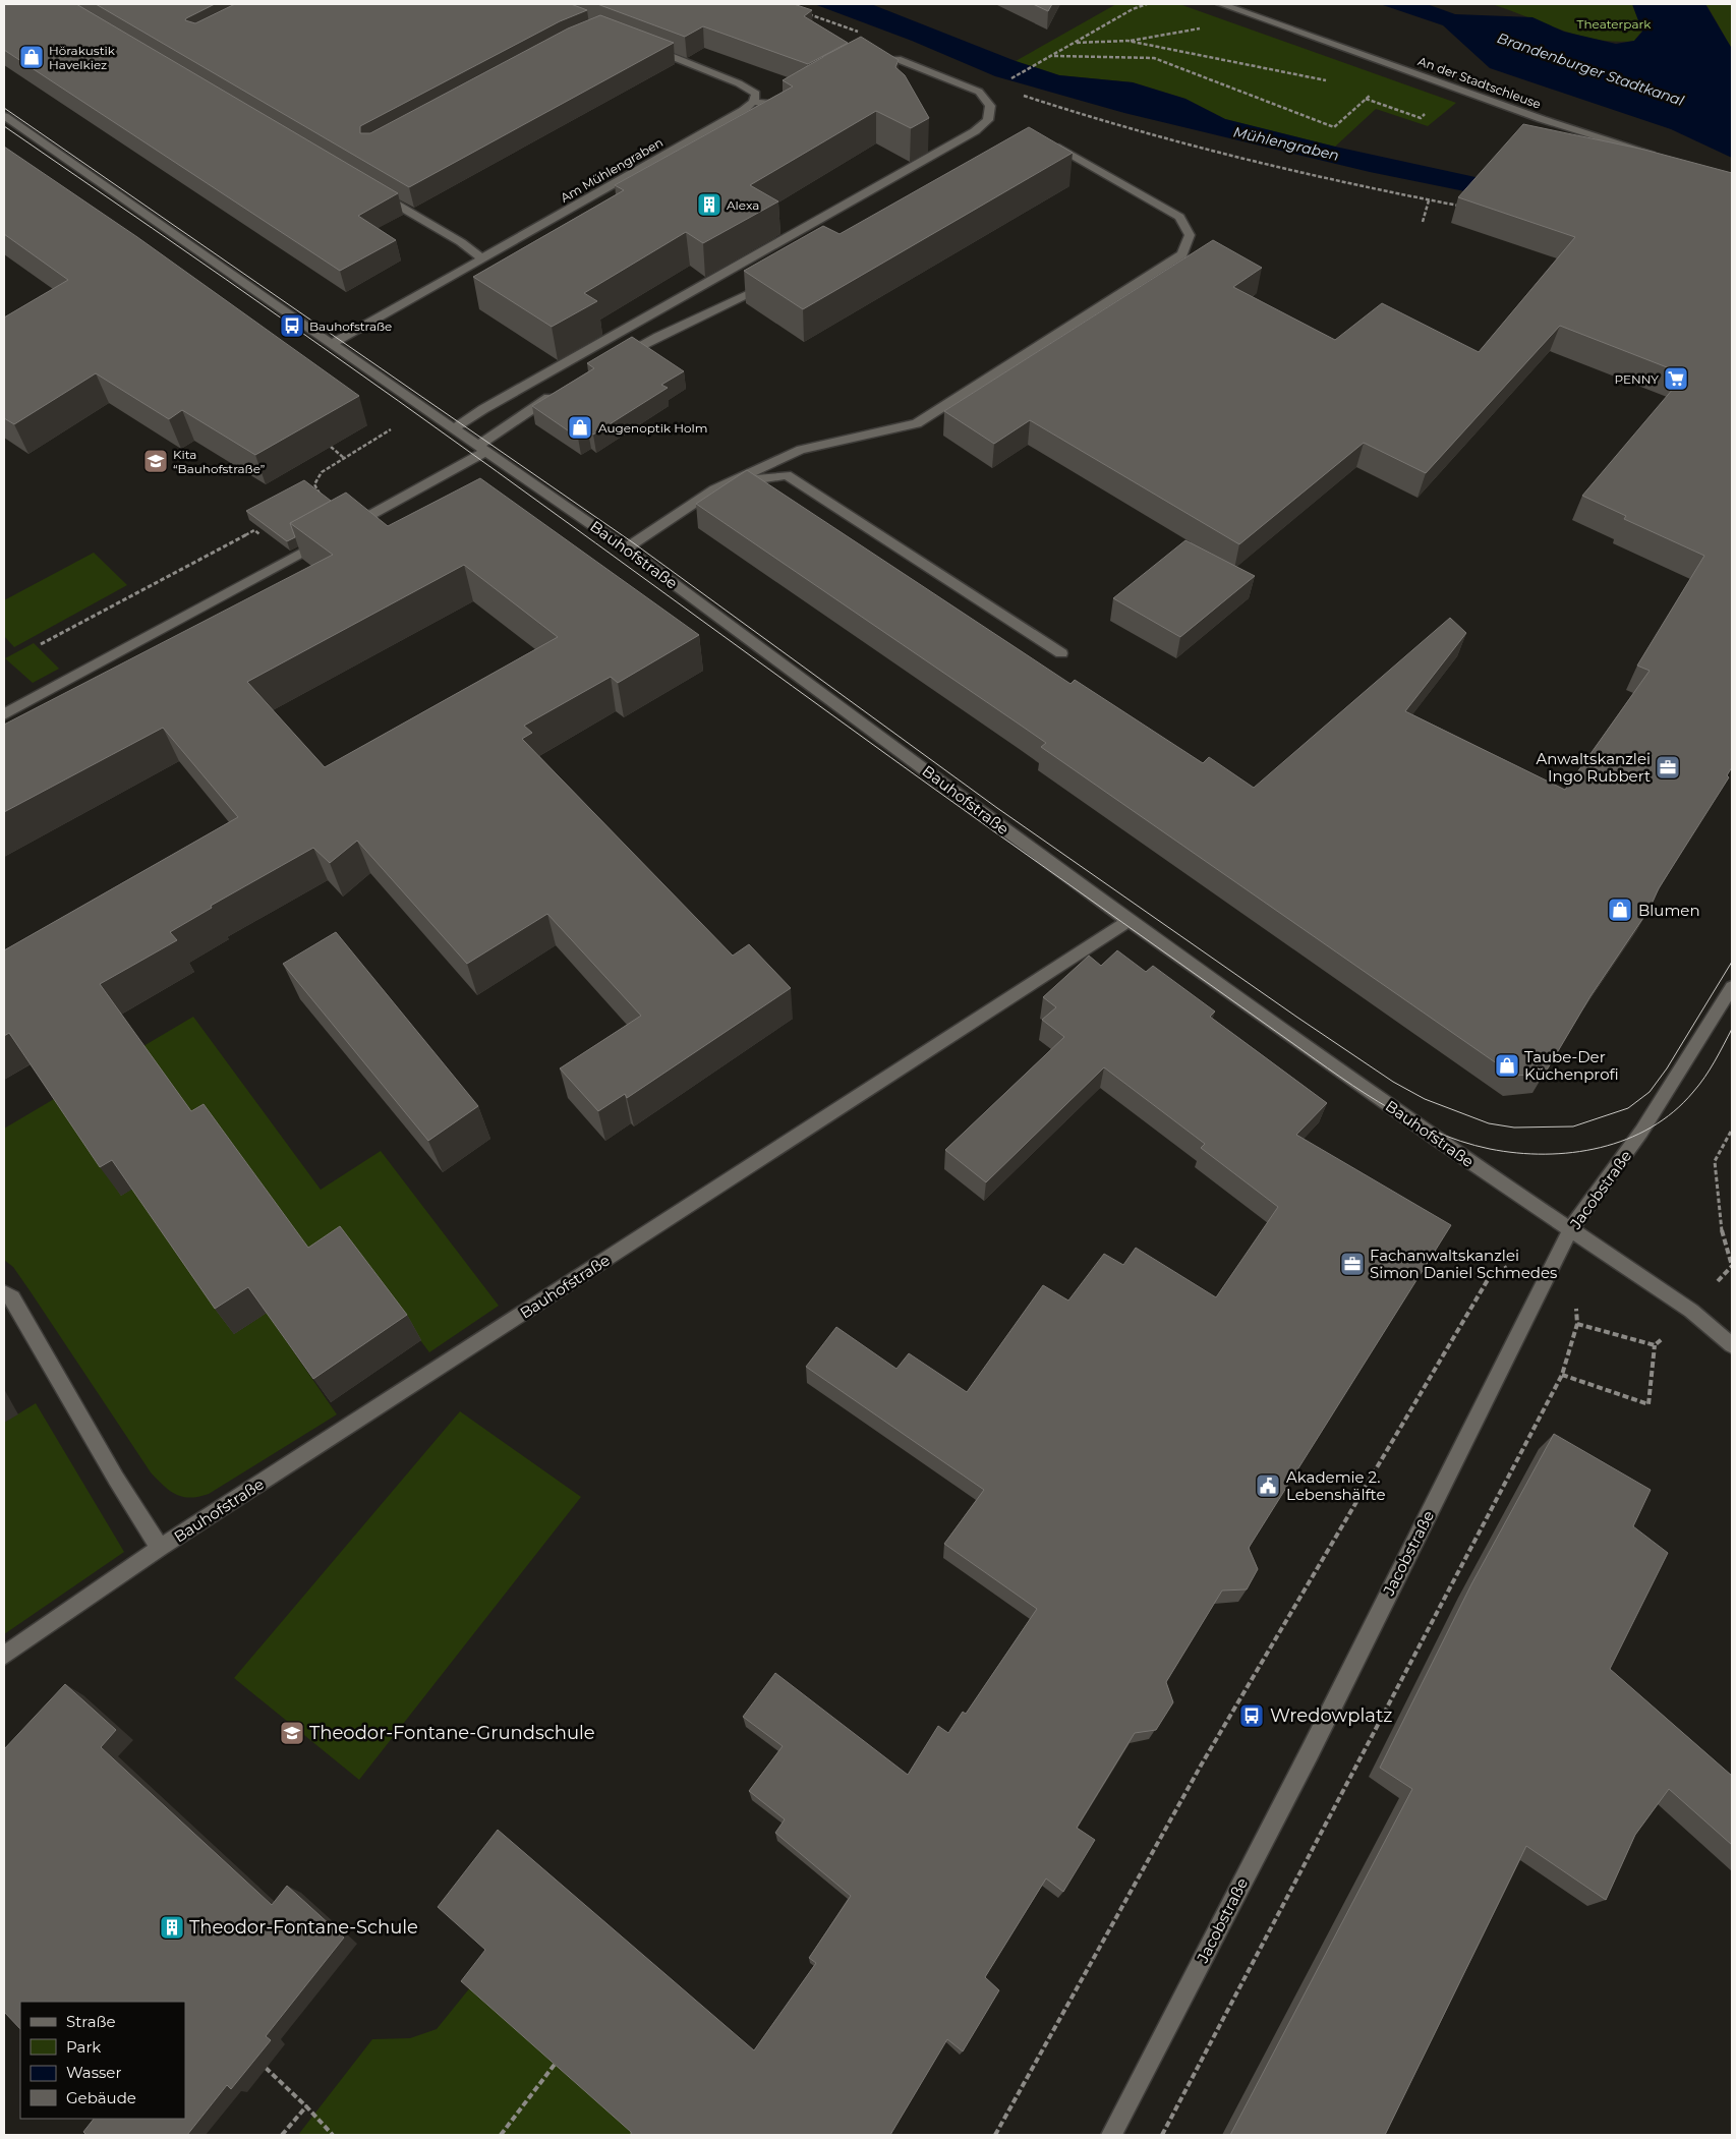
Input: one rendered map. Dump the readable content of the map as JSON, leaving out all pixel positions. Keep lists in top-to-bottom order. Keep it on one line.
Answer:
{"streets":{"street":["An der Stadtschleuse","Am Mühlengraben","Bauhofstraße","Jacobstraße"]},"crossings":[["Am Mühlengraben","Bauhofstraße"],["Bauhofstraße","Jacobstraße"]],"water":["Brandenburger Stadtkanal","Mühlengraben"],"parks":["Theaterpark"],"places":{"shop":["Hörakustik Havelkiez","Augenoptik Holm","Blumen","Taube-Der Küchenprofi"],"building":["Alexa","Theodor-Fontane-Schule"],"bus stop":["Bauhofstraße","Wredowplatz"],"supermarket":["PENNY"],"school or university":["Kita “Bauhofstraße”","Theodor-Fontane-Grundschule"],"office":["Anwaltskanzlei Ingo Rubbert","Fachanwaltskanzlei Simon Daniel Schmedes"],"public building":["Akademie 2. Lebenshälfte"]},"legend":["Straße","Park","Wasser","Gebäude"]}
